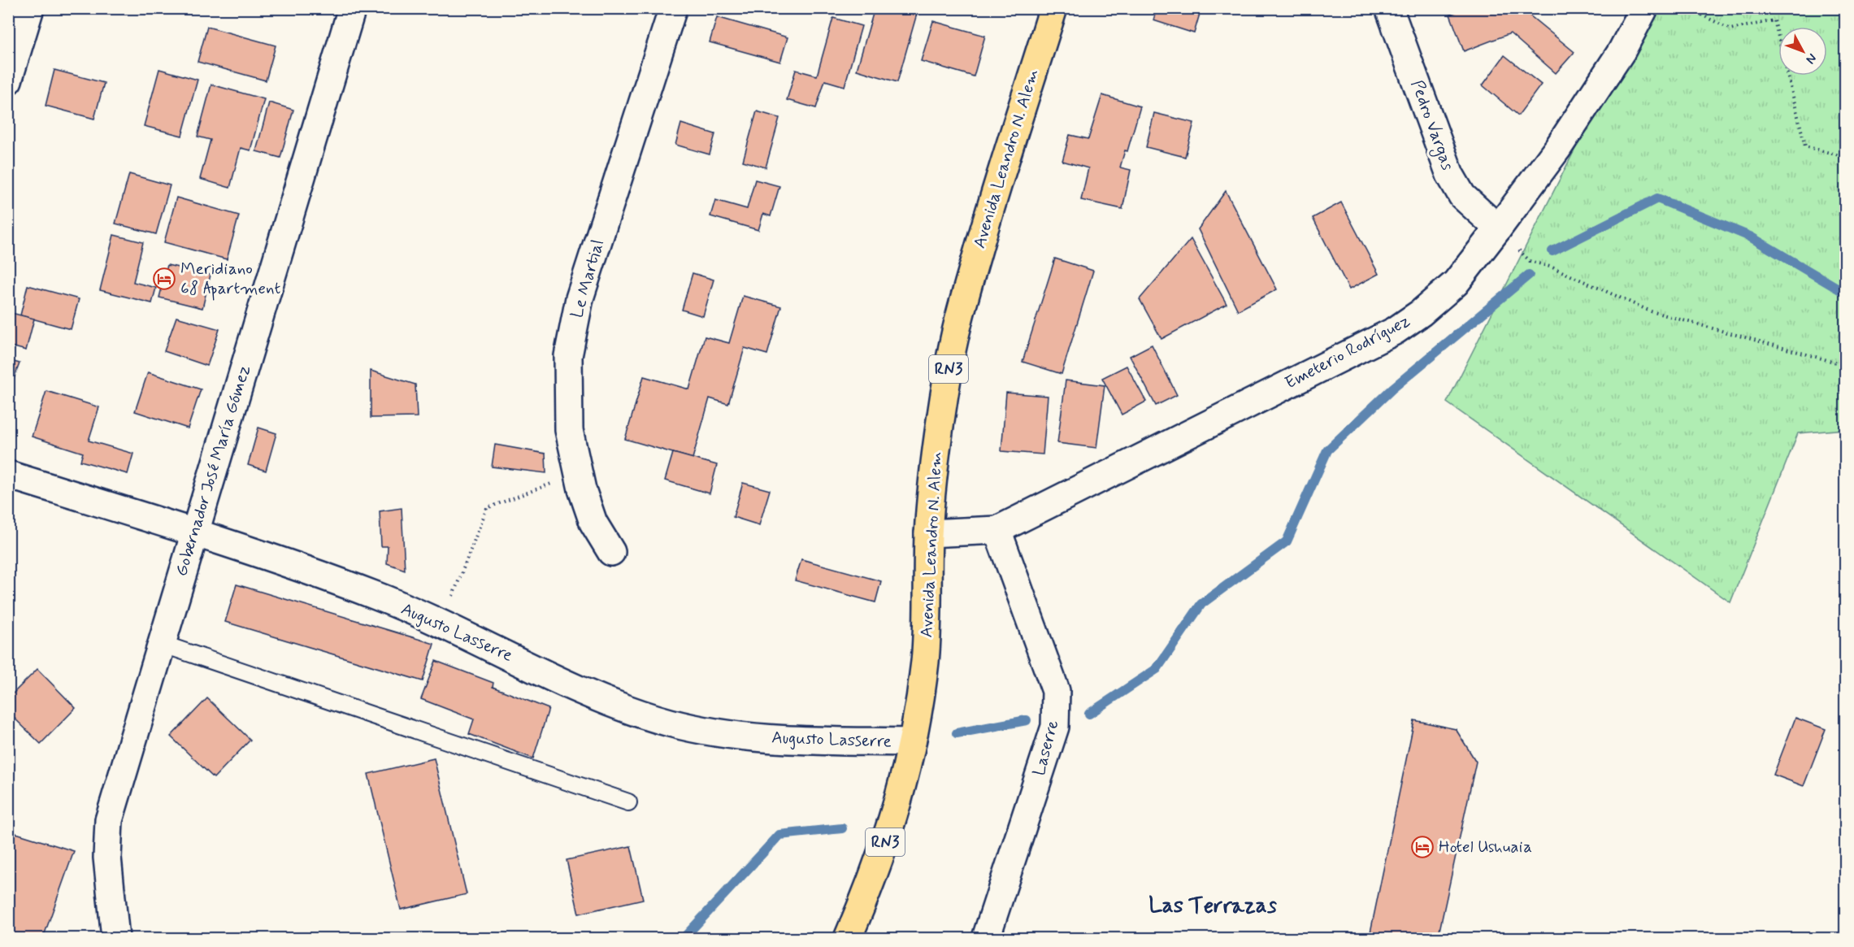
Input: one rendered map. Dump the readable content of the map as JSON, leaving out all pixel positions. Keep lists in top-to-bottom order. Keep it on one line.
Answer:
{"streets":{"highway":["Avenida Leandro N. Alem","RN3"],"street":["Pedro Vargas","Le Martial","Emeterio Rodríguez","Gobernador José María Gómez","Augusto Lasserre","Laserre"]},"crossings":[["Pedro Vargas","Emeterio Rodríguez"],["Avenida Leandro N. Alem","Emeterio Rodríguez"],["Avenida Leandro N. Alem","Augusto Lasserre"],["Emeterio Rodríguez","Laserre"],["Gobernador José María Gómez","Augusto Lasserre"]],"districts":["Las Terrazas"],"places":{"hotel":["Meridiano 68 Apartment","Hotel Ushuaia"]},"north":"bottom right"}
